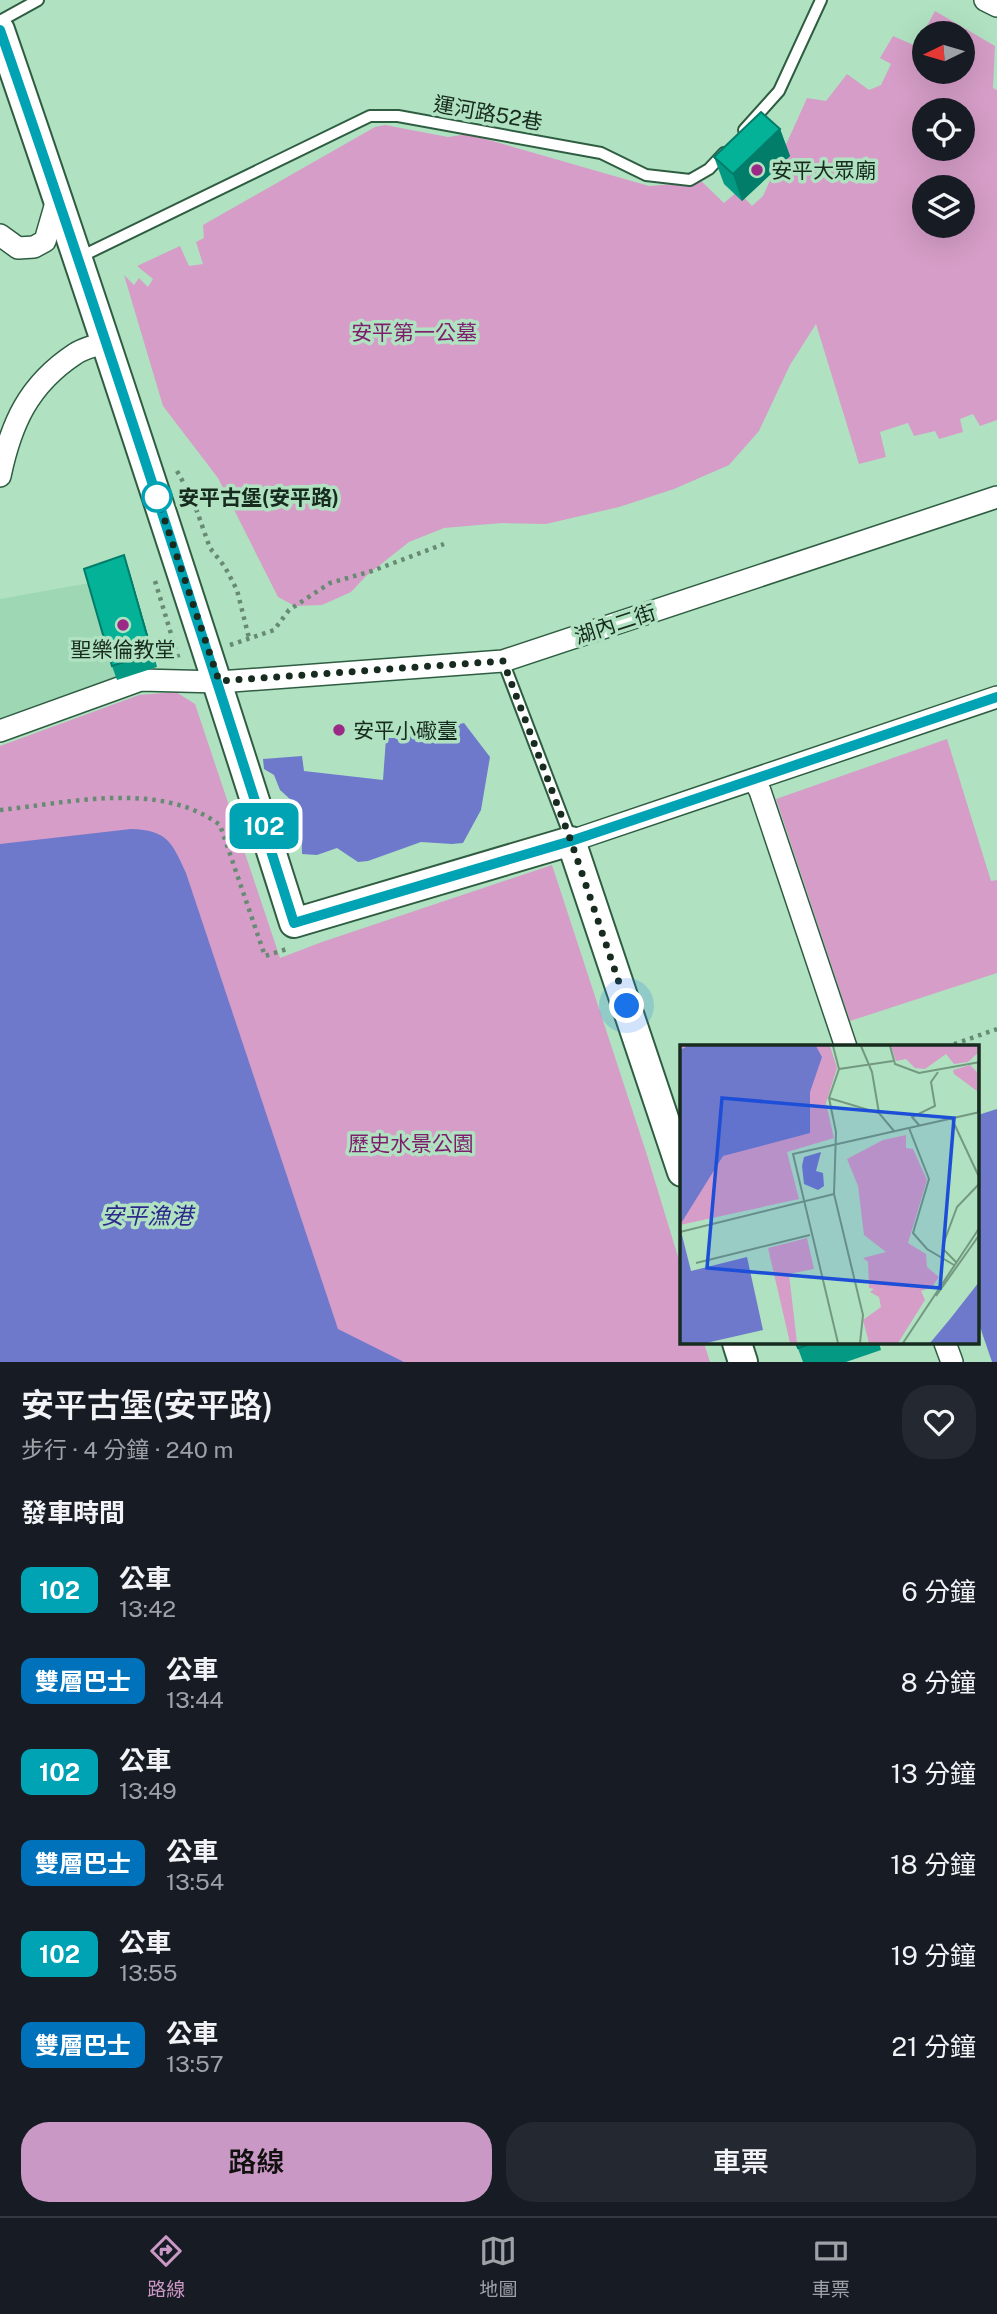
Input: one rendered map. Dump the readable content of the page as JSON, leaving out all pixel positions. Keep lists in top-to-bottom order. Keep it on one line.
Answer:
{"streets":{"street":["湖內二街"],"lane":["運河路52巷"]},"water":["安平漁港"],"parks":["安平第一公墓","歷史水景公園"],"places":["安平大眾廟","安平古堡(安平路)","聖樂倫教堂","安平小礮臺"],"lines":["bus line 102"],"north":"left","page":{"on_map":"102","heading":[["安平古堡(安平路)","步行 · 4 分鐘 · 240 m"],"發車時間"],"list":[{"mark":"102","name":"公車","note":"13:42","value":"6 分鐘"},{"mark":"雙層巴士","name":"公車","note":"13:44","value":"8 分鐘"},{"mark":"102","name":"公車","note":"13:49","value":"13 分鐘"},{"mark":"雙層巴士","name":"公車","note":"13:54","value":"18 分鐘"},{"mark":"102","name":"公車","note":"13:55","value":"19 分鐘"},{"mark":"雙層巴士","name":"公車","note":"13:57","value":"21 分鐘"}],"buttons":["路線","車票"],"tabs":["路線","地圖","車票"]}}
